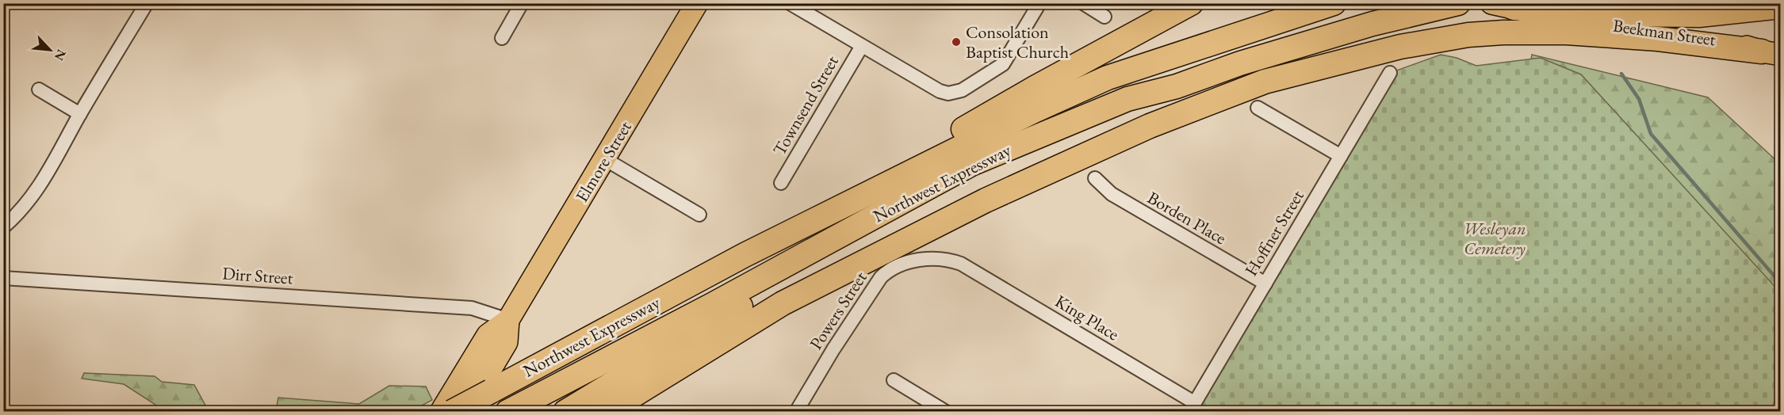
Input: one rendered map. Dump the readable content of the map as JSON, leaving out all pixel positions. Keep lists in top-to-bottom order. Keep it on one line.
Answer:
{"streets":{"highway":["Northwest Expressway"],"main road":["Beekman Street","Elmore Street"],"street":["Townsend Street","Borden Place","Hoffner Street","Dirr Street","Powers Street","King Place"]},"crossings":[["Elmore Street","Dirr Street"],["Borden Place","Hoffner Street"],["Hoffner Street","King Place"],["Powers Street","King Place"]],"parks":["Wesleyan Cemetery"],"places":["Consolation Baptist Church"],"north":"bottom right"}
